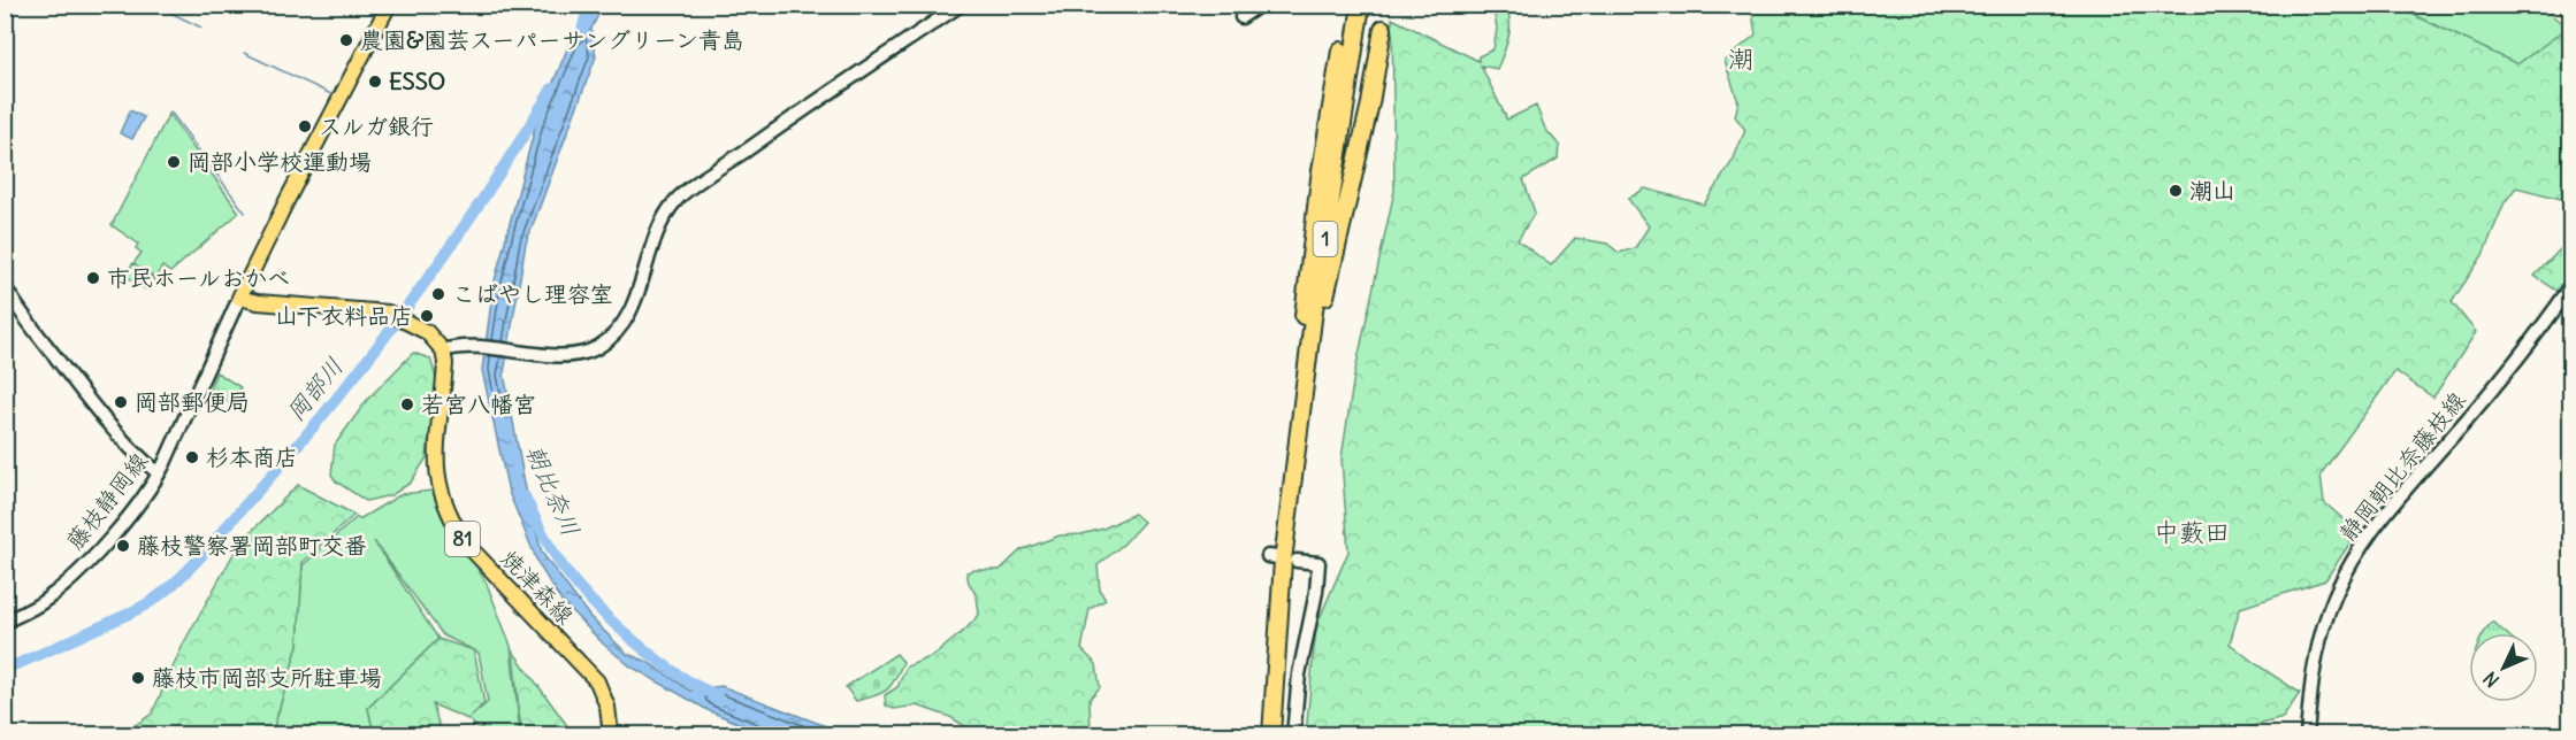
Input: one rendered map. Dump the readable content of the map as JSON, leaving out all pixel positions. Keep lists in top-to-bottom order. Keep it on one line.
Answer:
{"streets":{"highway":["1"],"main road":["81","焼津森線"],"street":["静岡朝比奈藤枝線","藤枝静岡線"]},"districts":["潮","中藪田"],"water":["岡部川","朝比奈川"],"places":["農園&園芸スーパーサングリーン青島","ESSO","スルガ銀行","岡部小学校運動場","潮山","市民ホールおかべ","こばやし理容室","山下衣料品店","岡部郵便局","若宮八幡宮","杉本商店","藤枝警察署岡部町交番","藤枝市岡部支所駐車場"],"north":"bottom left"}
